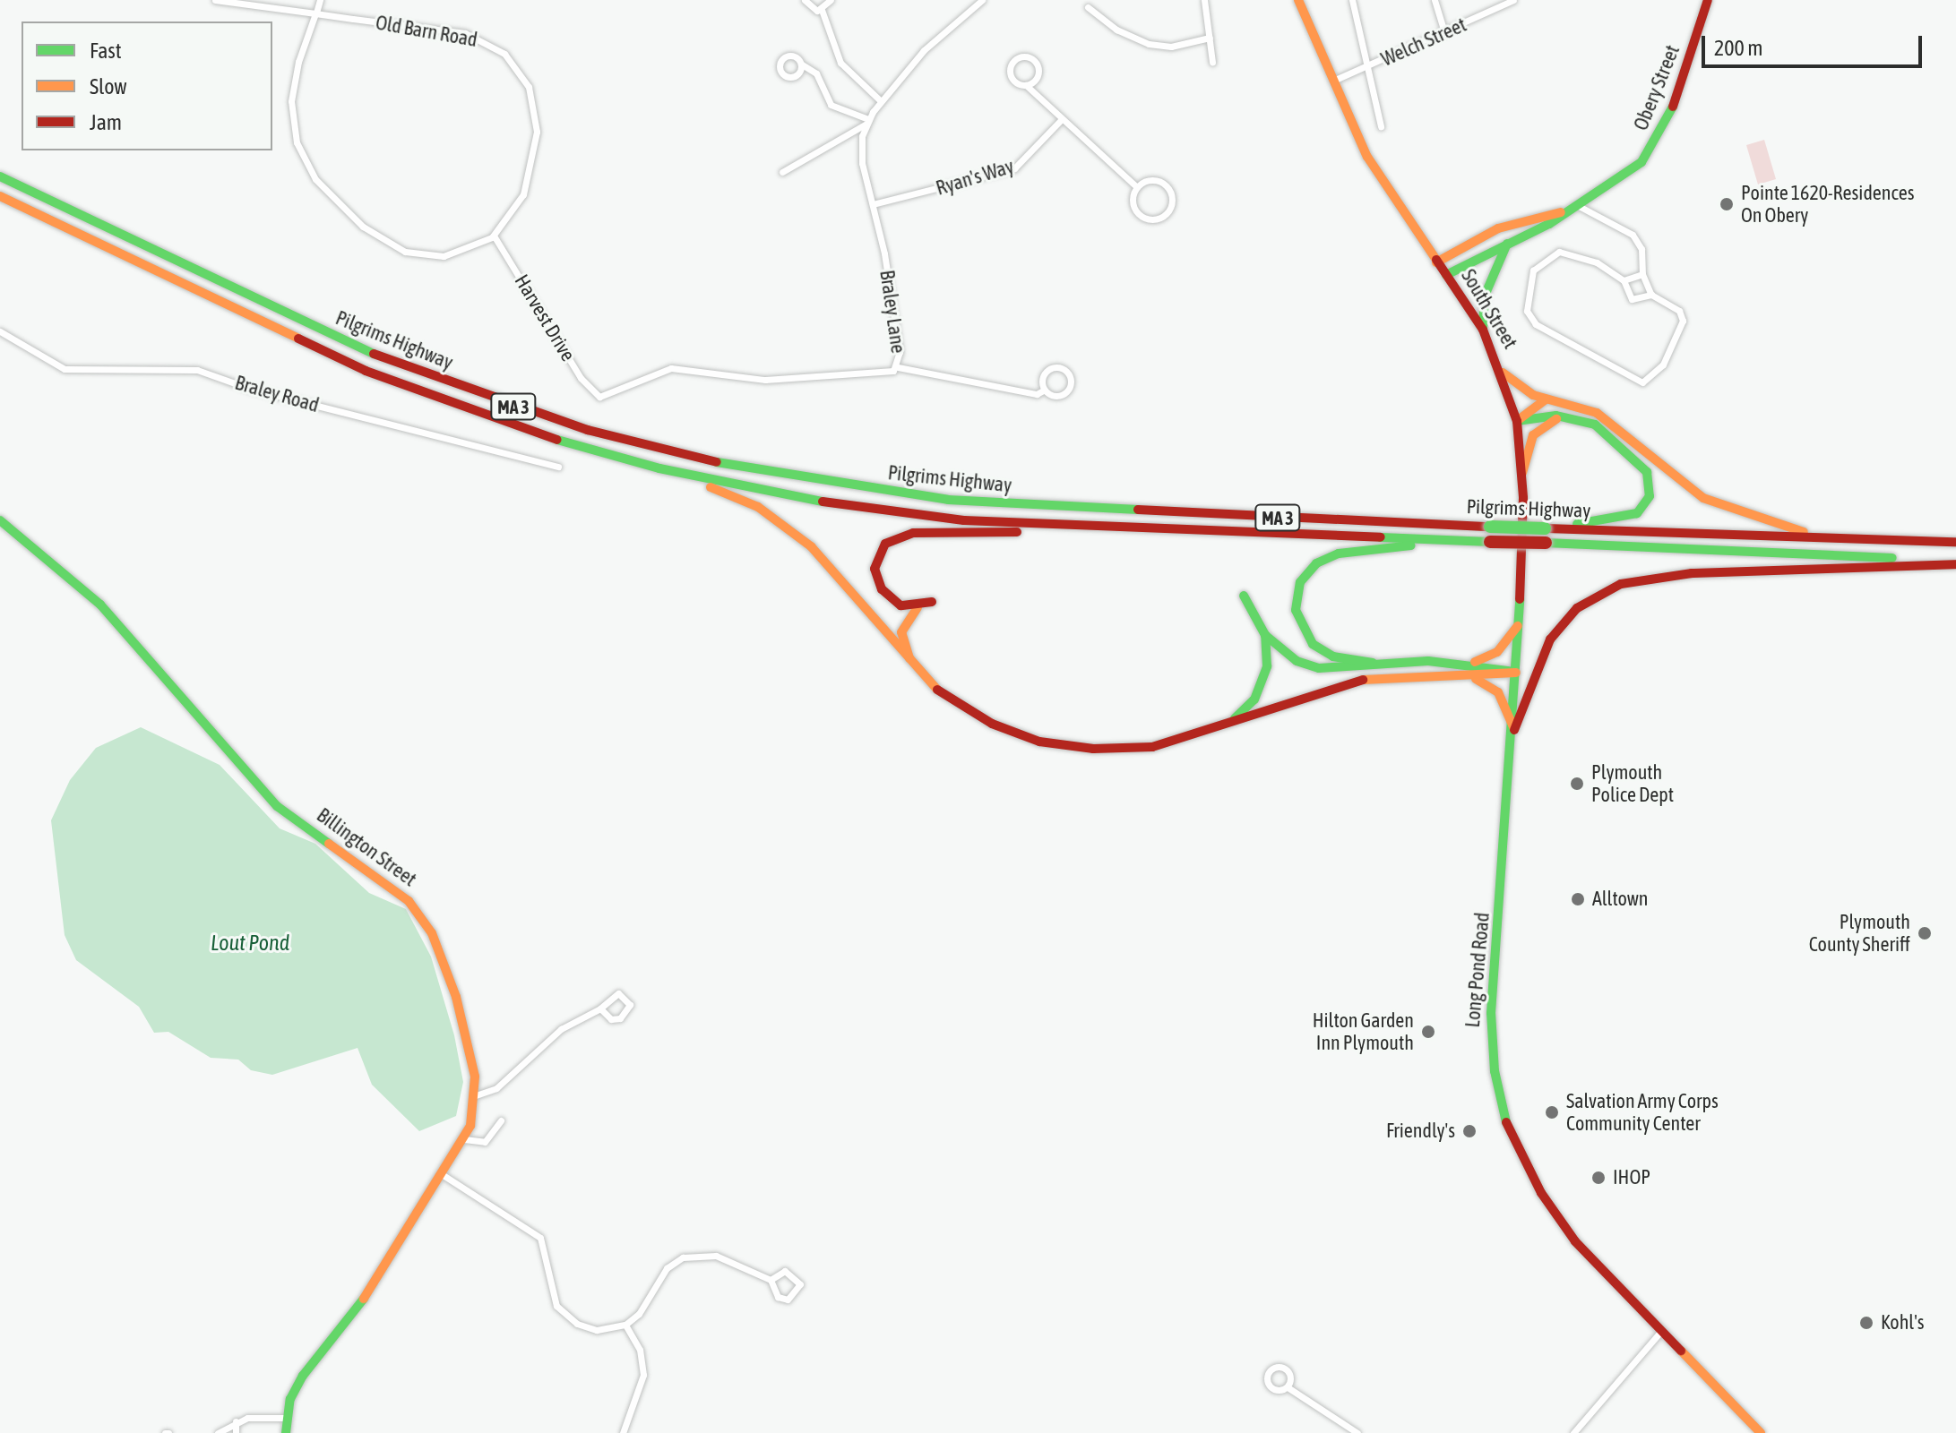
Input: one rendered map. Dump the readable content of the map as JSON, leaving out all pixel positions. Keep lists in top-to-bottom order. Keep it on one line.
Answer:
{"streets":{"main road":["Obery Street","South Street","Pilgrims Highway","MA 3","Billington Street","Long Pond Road"],"street":["Old Barn Road","Welch Street","Ryan's Way","Braley Lane","Harvest Drive","Braley Road"]},"crossings":[["Old Barn Road","Harvest Drive"],["Welch Street","South Street"],["Obery Street","South Street"],["Ryan's Way","Braley Lane"],["South Street","Long Pond Road"],["Braley Lane","Harvest Drive"]],"water":["Lout Pond"],"places":["Pointe 1620-Residences On Obery","Plymouth Police Dept","Alltown","Plymouth County Sheriff","Hilton Garden Inn Plymouth","Salvation Army Corps Community Center","Friendly's","IHOP","Kohl's"],"legend":["Fast","Slow","Jam"],"scale_bar":"200 m"}
